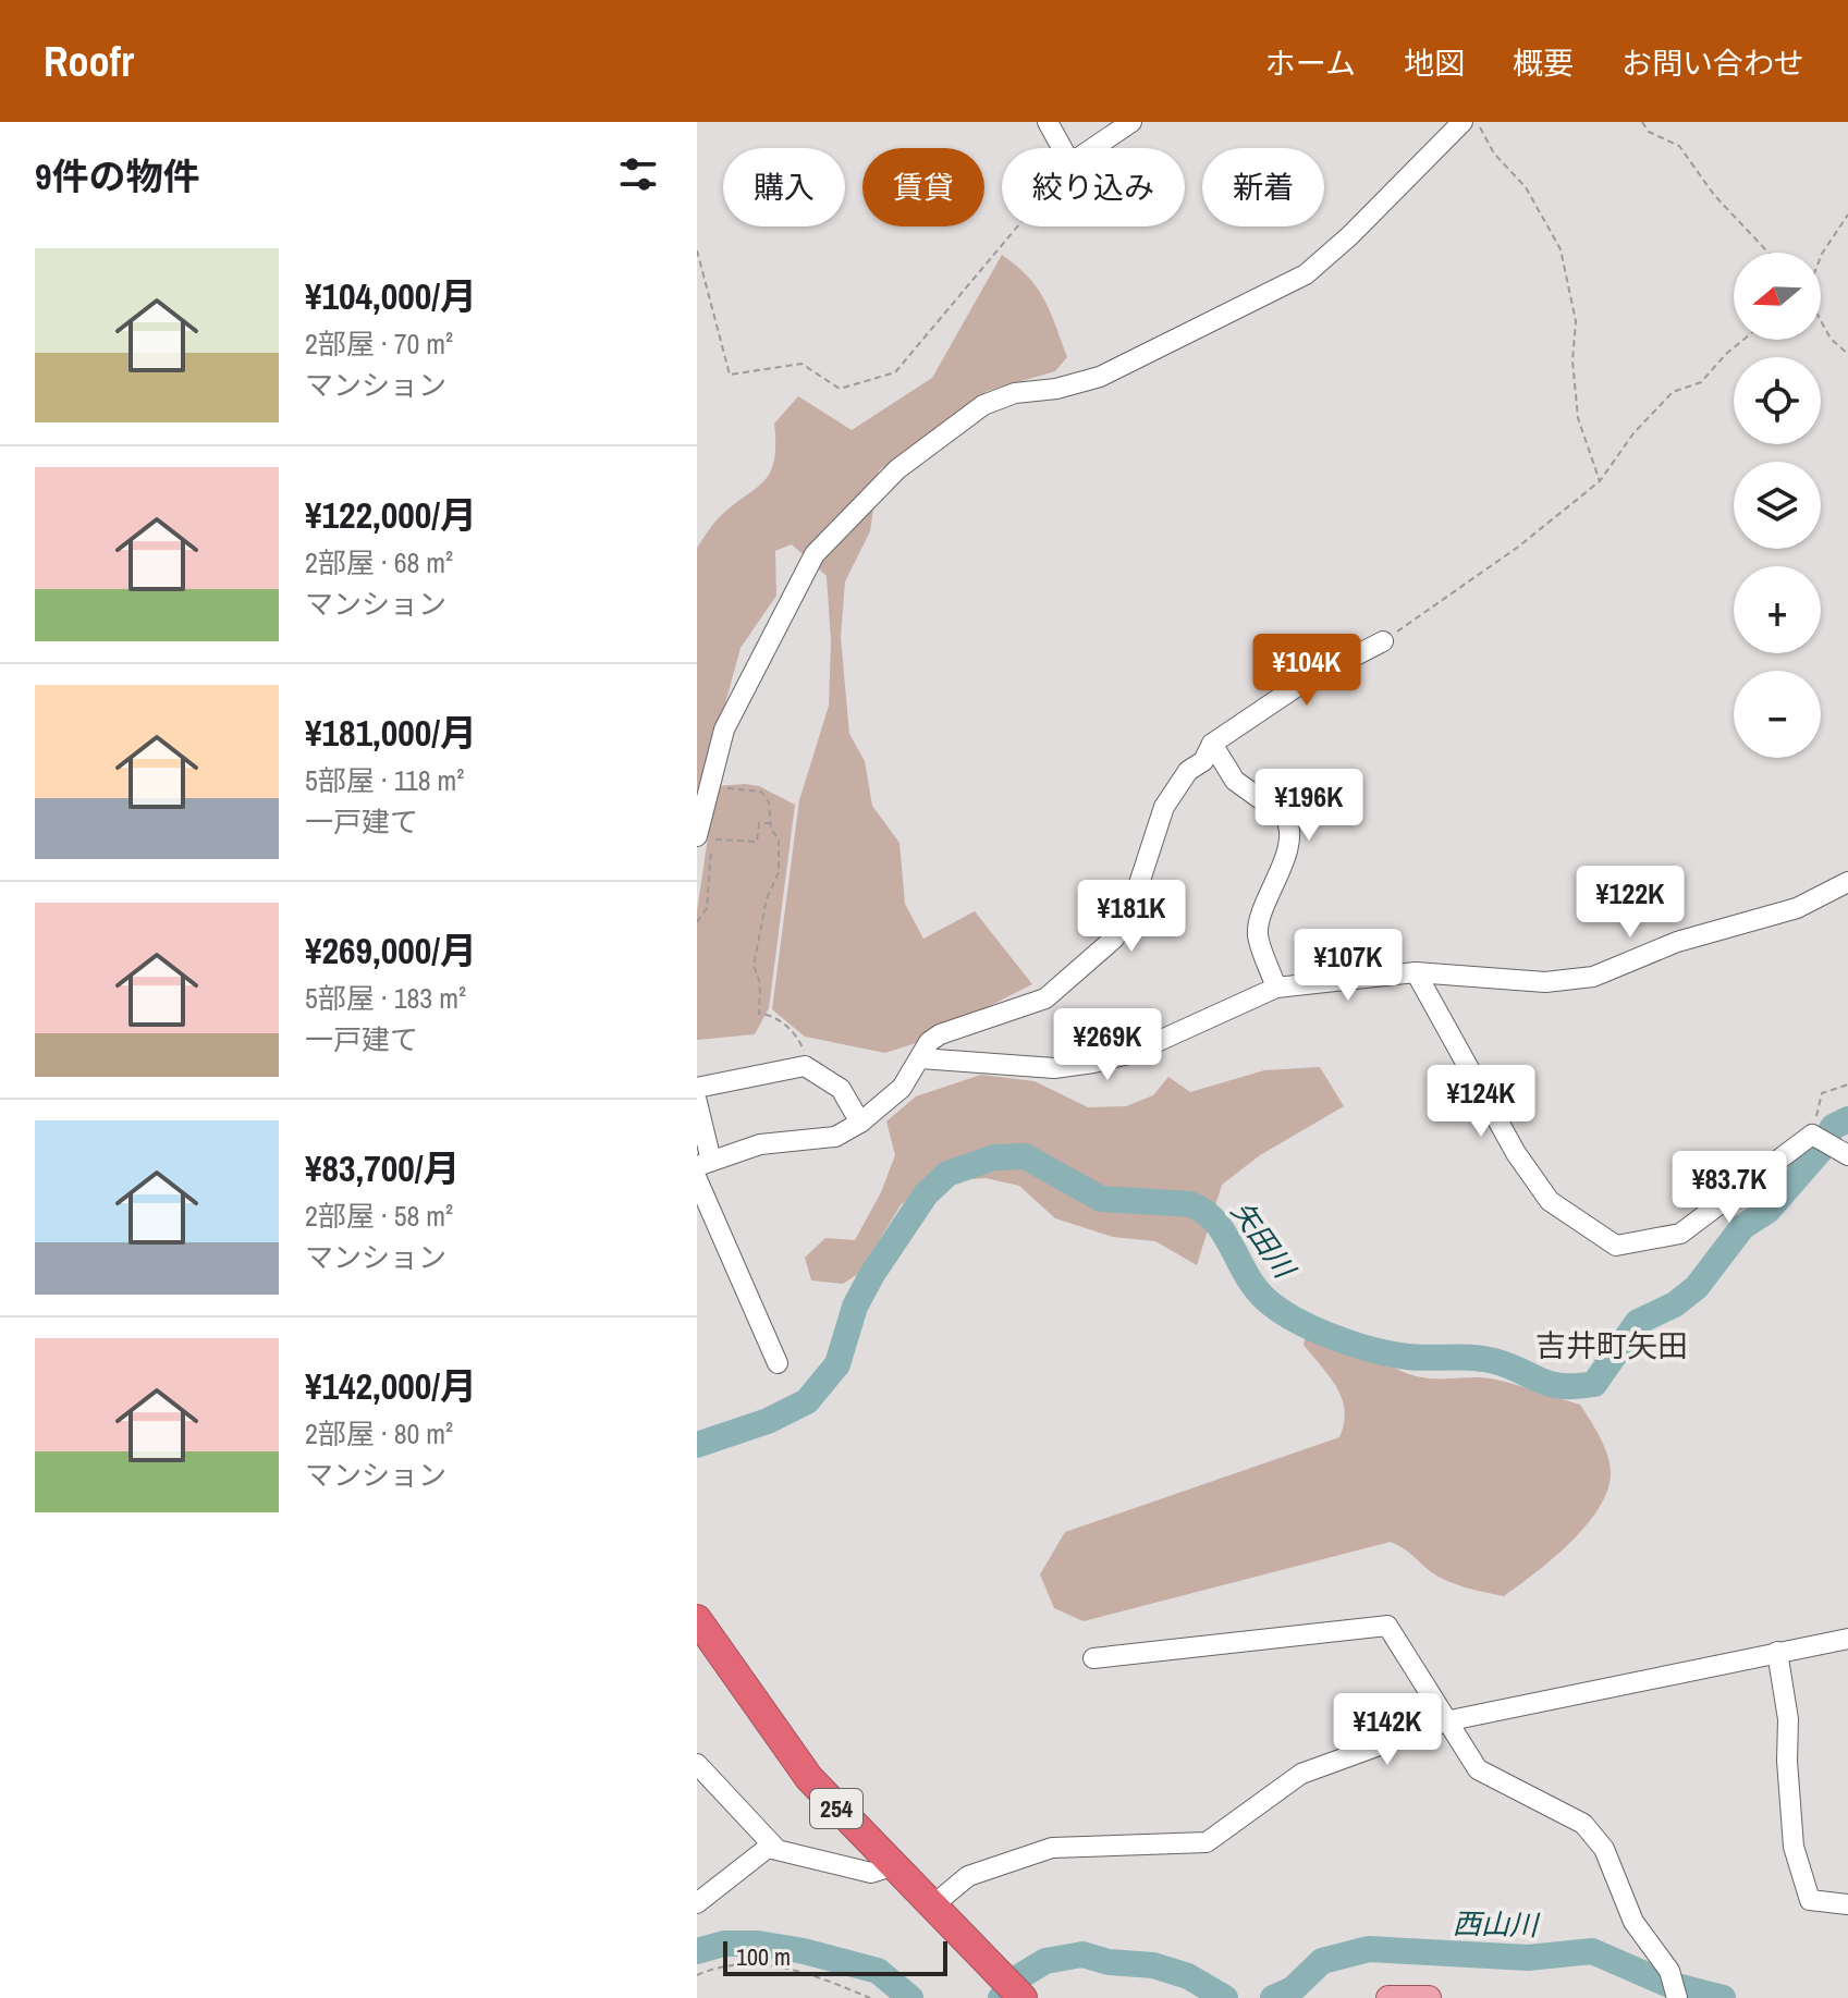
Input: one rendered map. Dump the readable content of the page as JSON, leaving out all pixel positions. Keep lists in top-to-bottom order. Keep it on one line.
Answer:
{"streets":{"highway":["254"]},"districts":["吉井町矢田"],"water":["矢田川","西山川"],"scale_bar":"100 m","north":"left","page":{"header":"Roofr","nav":["ホーム","地図","概要","お問い合わせ"],"heading":"9件の物件","chip":["購入","賃貸","絞り込み","新着"],"list":[{"name":"¥104,000/月","note":"2部屋 · 70 m² · マンション"},{"name":"¥122,000/月","note":"2部屋 · 68 m² · マンション"},{"name":"¥181,000/月","note":"5部屋 · 118 m² · 一戸建て"},{"name":"¥269,000/月","note":"5部屋 · 183 m² · 一戸建て"},{"name":"¥83,700/月","note":"2部屋 · 58 m² · マンション"},{"name":"¥142,000/月","note":"2部屋 · 80 m² · マンション"}],"map_buttons":["+","−"],"price":["¥104K","¥196K","¥122K","¥181K","¥107K","¥269K","¥124K","¥83.7K","¥142K"],"scale":"100 m"}}
